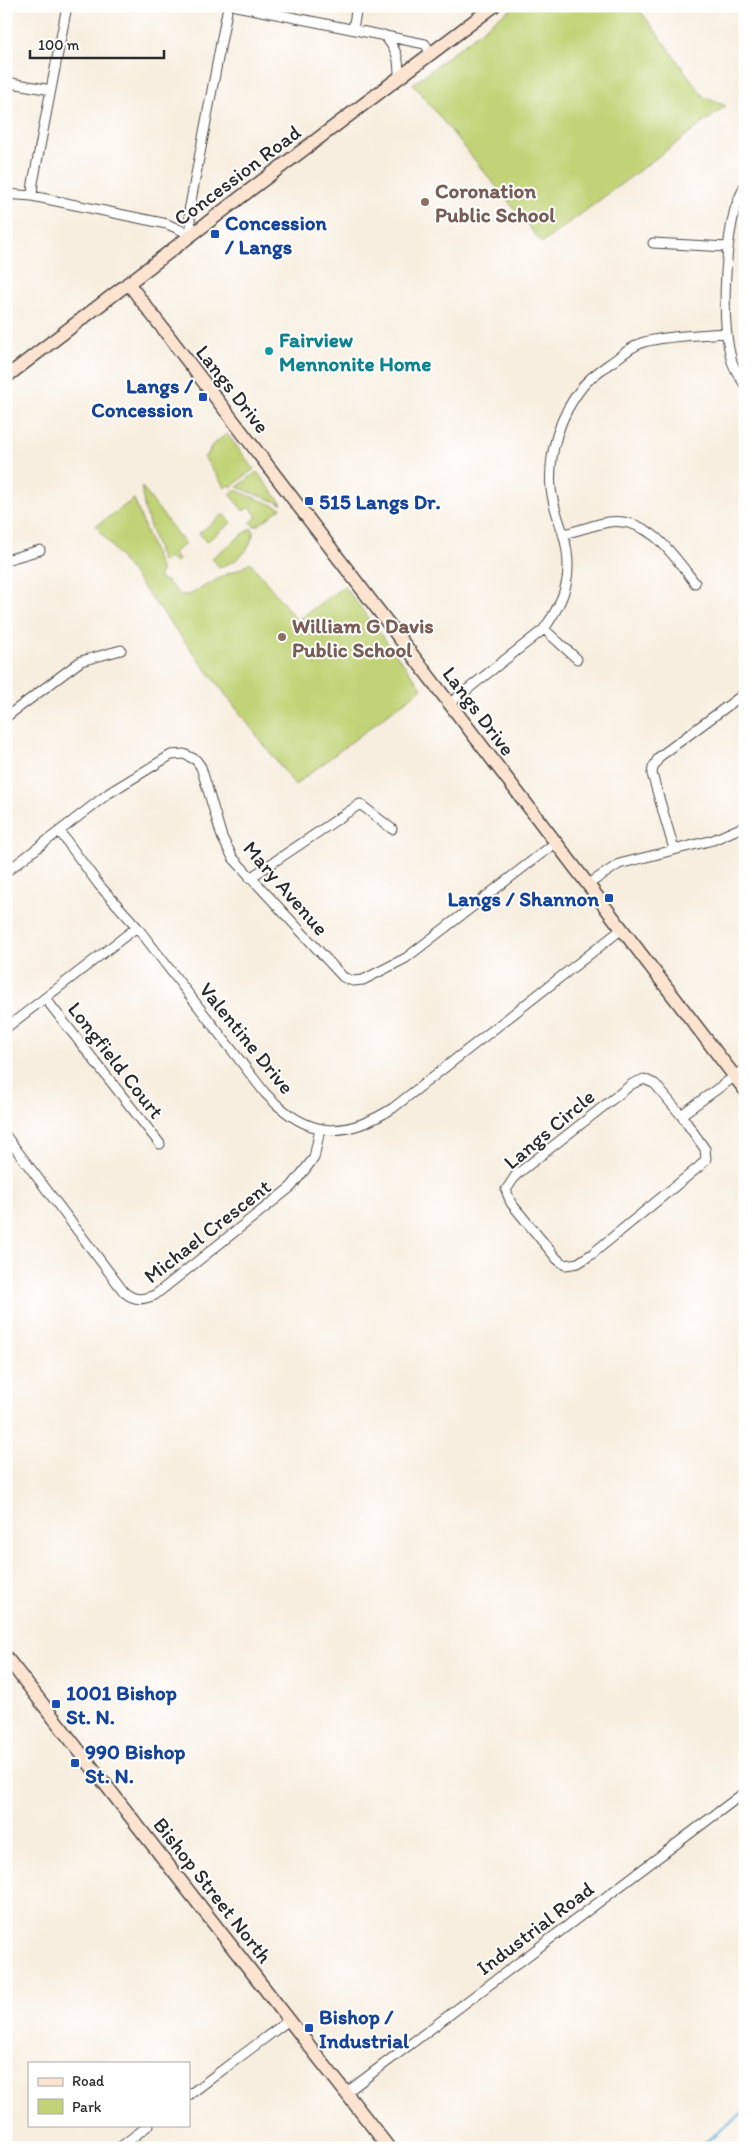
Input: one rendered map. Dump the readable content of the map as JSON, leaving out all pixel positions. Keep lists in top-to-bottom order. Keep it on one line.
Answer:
{"streets":{"main road":["Concession Road","Langs Drive","Bishop Street North"],"street":["Mary Avenue","Valentine Drive","Longfield Court","Langs Circle","Michael Crescent","Industrial Road"]},"crossings":[["Concession Road","Langs Drive"],["Langs Drive","Mary Avenue"],["Langs Drive","Valentine Drive"],["Mary Avenue","Valentine Drive"],["Valentine Drive","Michael Crescent"],["Bishop Street North","Industrial Road"]],"places":{"other":["Coronation Public School","Fairview Mennonite Home","William G Davis Public School"],"transit":["Concession / Langs","Langs / Concession","515 Langs Dr.","Langs / Shannon","1001 Bishop St. N.","990 Bishop St. N.","Bishop / Industrial"]},"legend":["Road","Park"],"scale_bar":"100 m"}
